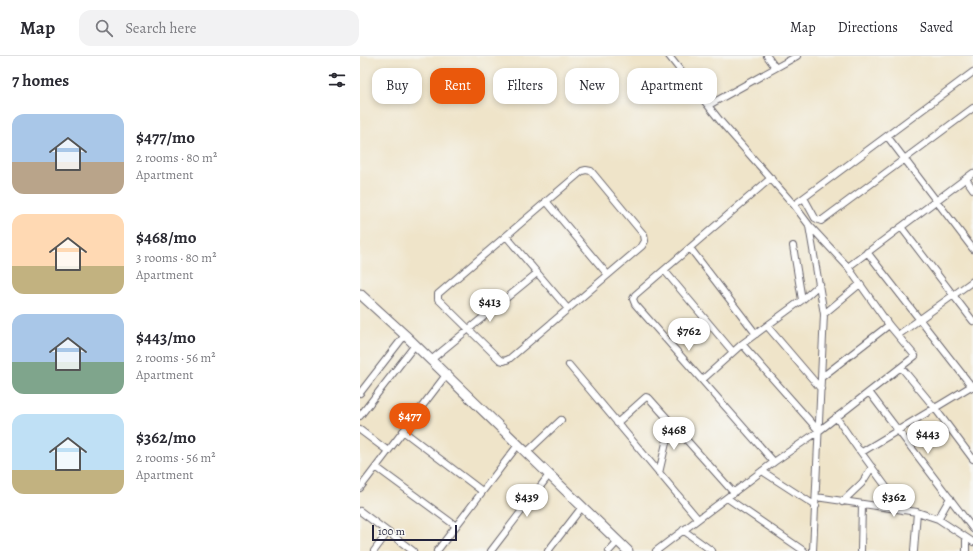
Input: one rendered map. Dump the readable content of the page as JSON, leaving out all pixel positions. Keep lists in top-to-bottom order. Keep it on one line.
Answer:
{"scale_bar":"100 m","page":{"header":"Map","search":"Search here","nav":["Map","Directions","Saved"],"heading":"7 homes","chip":["Buy","Rent","Filters","New","Apartment"],"list":[{"name":"$477/mo","note":"2 rooms · 80 m² · Apartment"},{"name":"$468/mo","note":"3 rooms · 80 m² · Apartment"},{"name":"$443/mo","note":"2 rooms · 56 m² · Apartment"},{"name":"$362/mo","note":"2 rooms · 56 m² · Apartment"}],"price":["$413","$762","$477","$468","$443","$439","$362"],"scale":"100 m"}}
